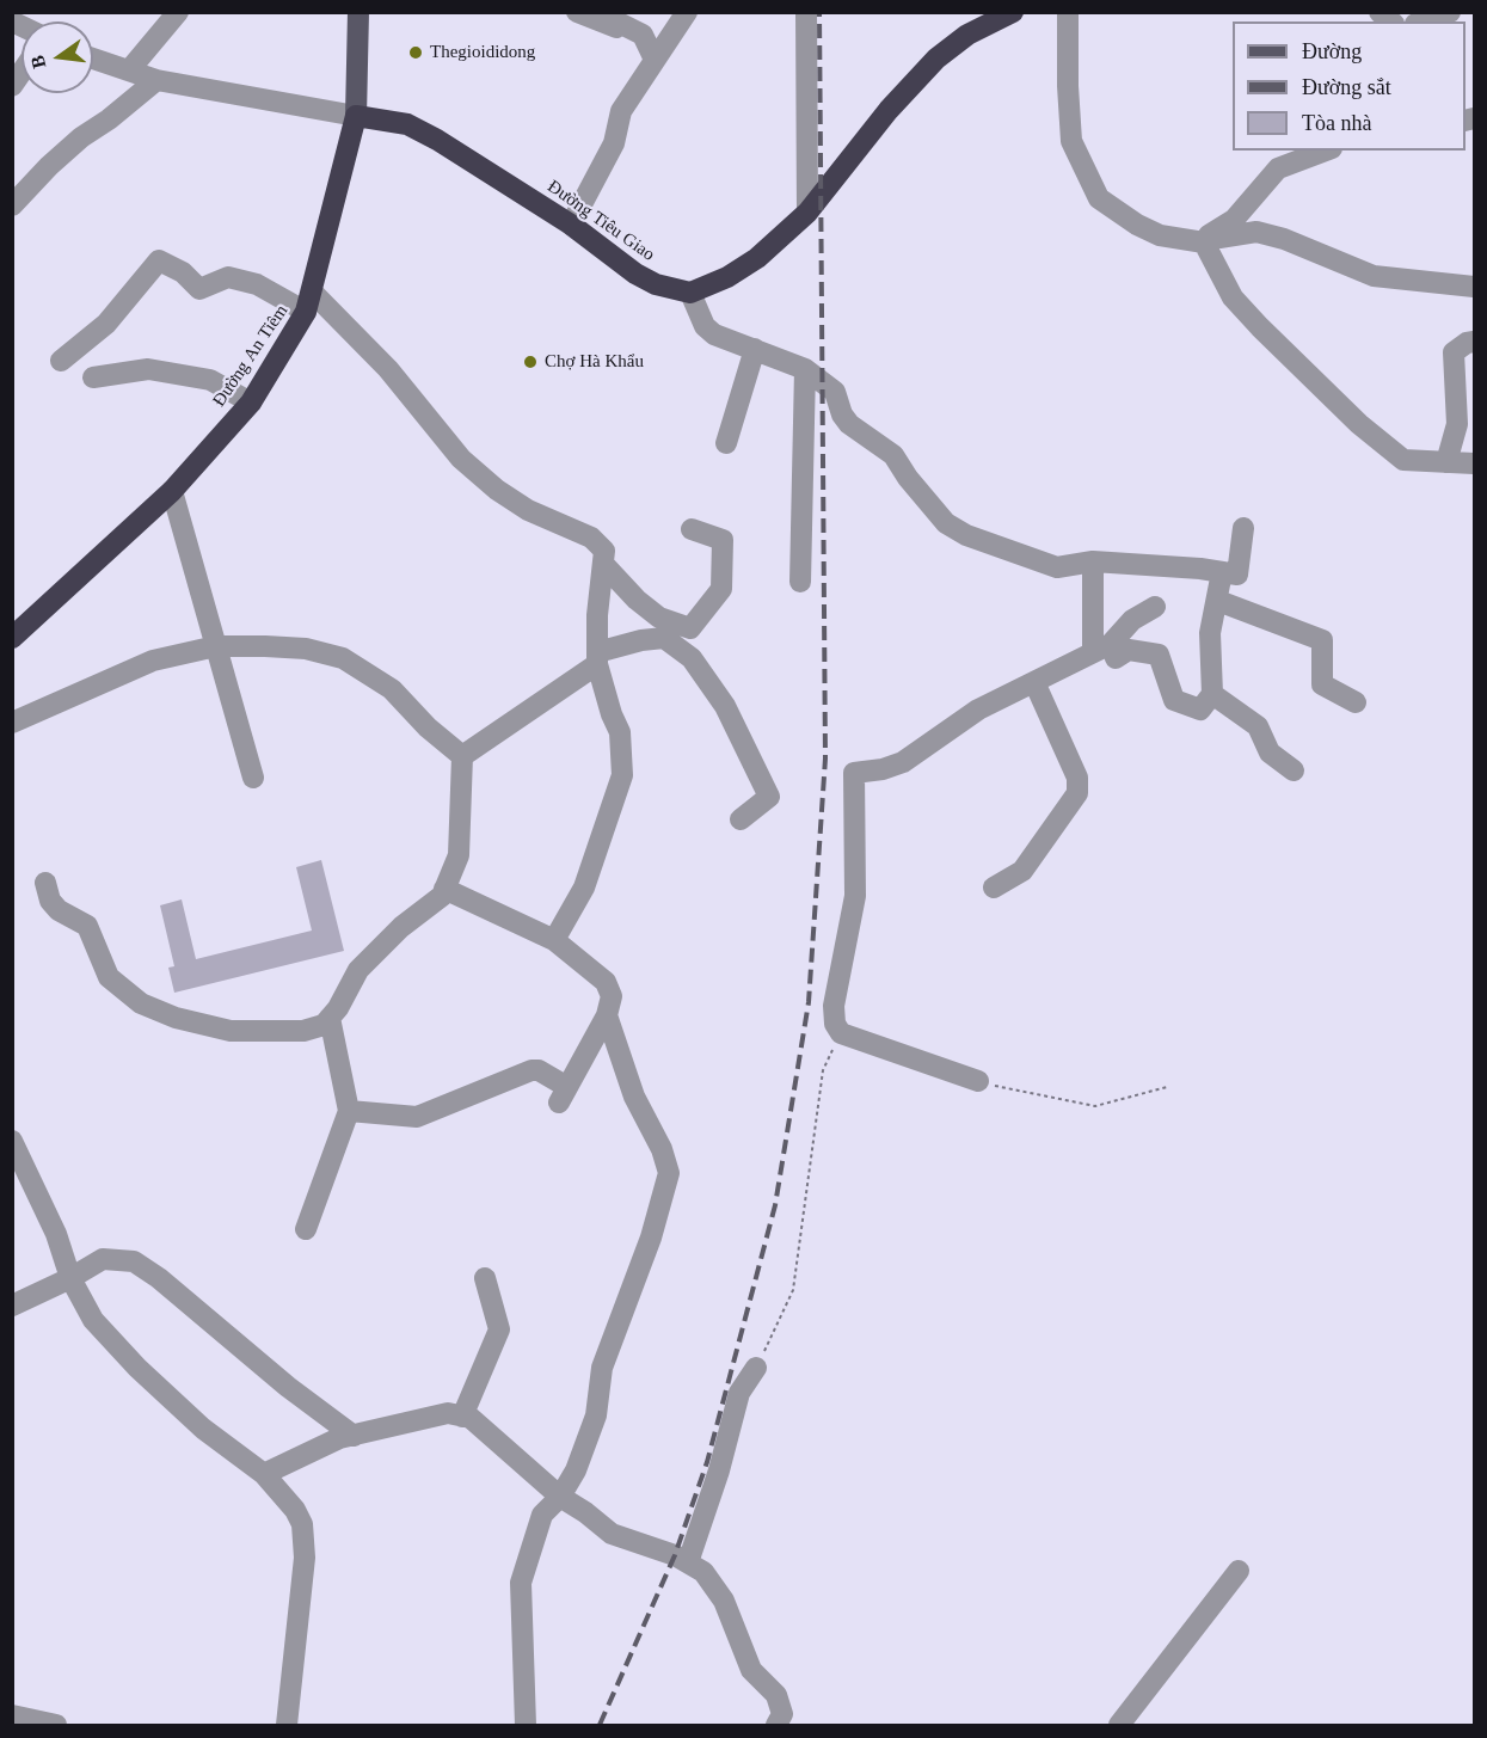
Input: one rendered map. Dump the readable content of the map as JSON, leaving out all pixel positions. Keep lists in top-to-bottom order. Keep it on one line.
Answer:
{"streets":{"highway":["Đường Tiêu Giao","Đường An Tiêm"]},"crossings":[["Đường Tiêu Giao","Đường An Tiêm"]],"places":["Thegioididong","Chợ Hà Khẩu"],"legend":["Đường","Đường sắt","Tòa nhà"],"north":"left"}
